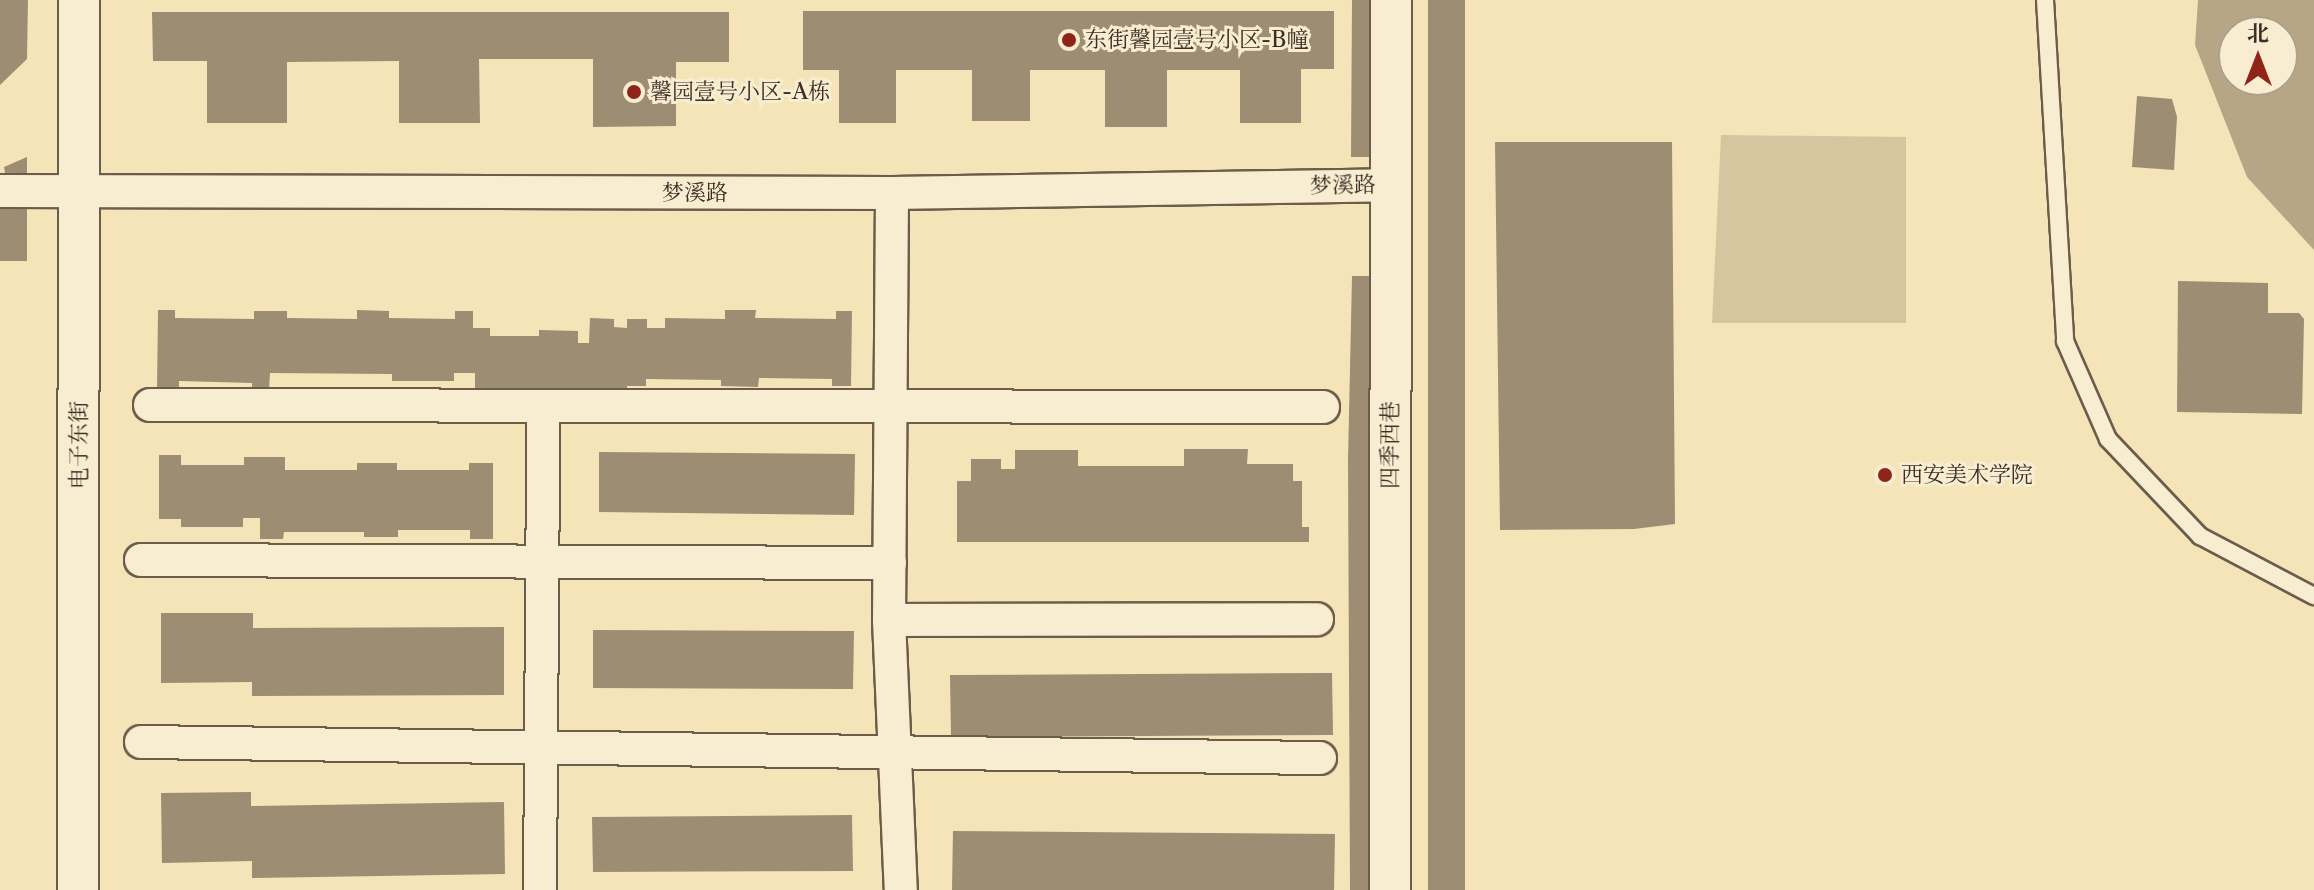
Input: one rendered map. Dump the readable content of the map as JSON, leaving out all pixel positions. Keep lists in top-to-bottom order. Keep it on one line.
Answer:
{"streets":{"street":["梦溪路","电子东街","四季西巷"]},"crossings":[["梦溪路","电子东街"],["梦溪路","四季西巷"]],"places":["东街馨园壹号小区-B幢","馨园壹号小区-A栋","西安美术学院"],"north":"top"}
